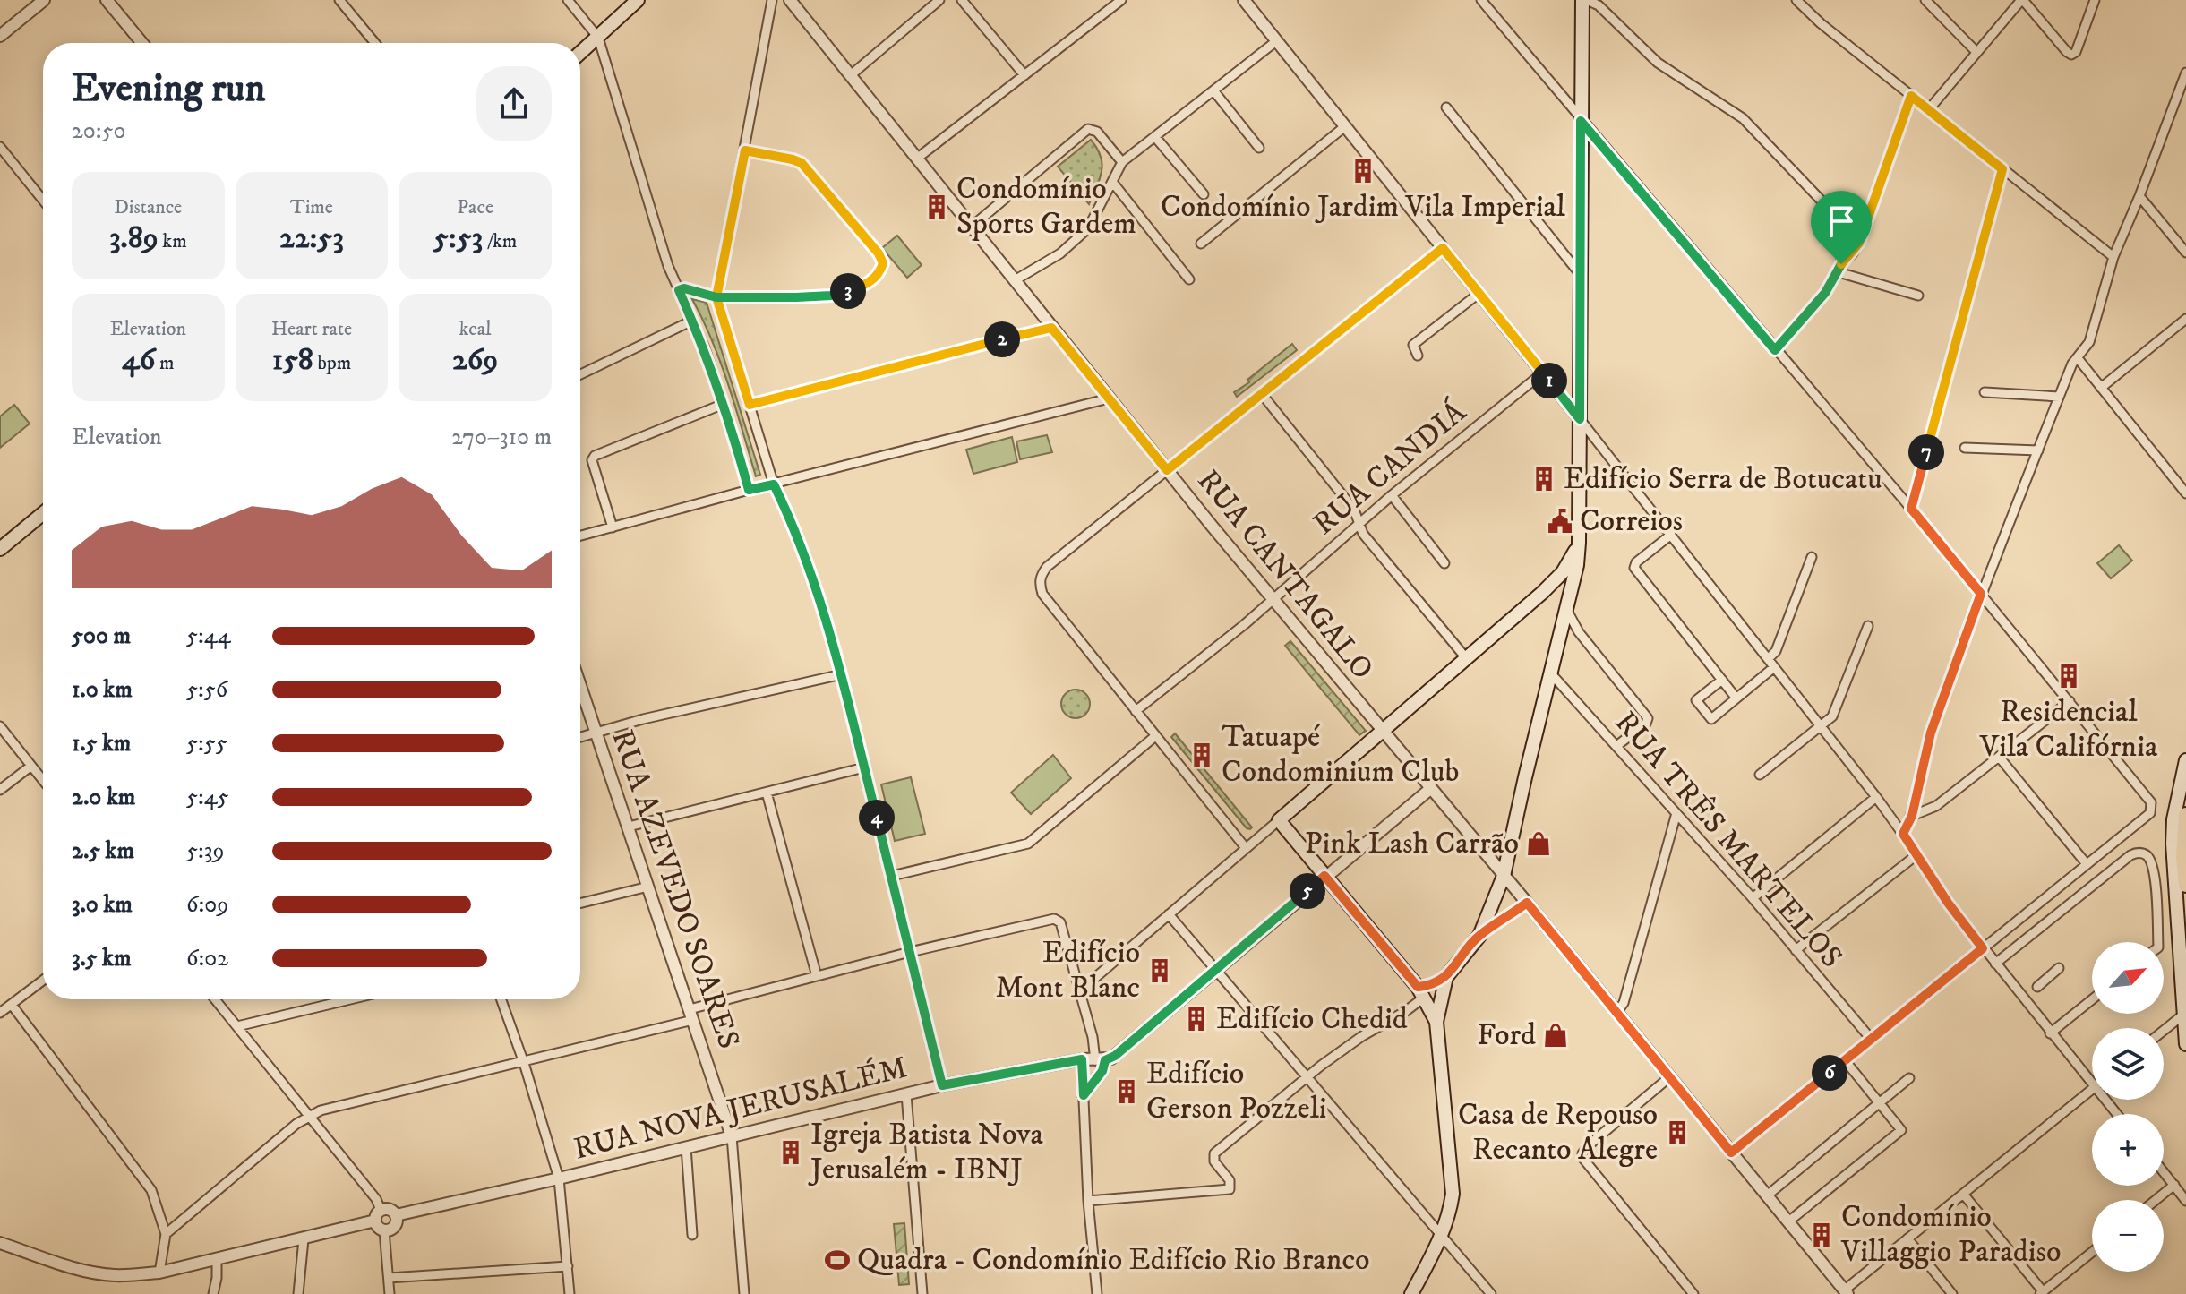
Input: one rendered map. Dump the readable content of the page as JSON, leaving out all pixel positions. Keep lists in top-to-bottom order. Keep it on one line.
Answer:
{"streets":{"street":["RUA CANDIÁ","RUA CANTAGALO","RUA TRÊS MARTELOS","RUA AZEVEDO SOARES","RUA NOVA JERUSALÉM"]},"crossings":[["RUA CANDIÁ","RUA CANTAGALO"],["RUA AZEVEDO SOARES","RUA NOVA JERUSALÉM"]],"places":{"building":["Condomínio Jardim Vila Imperial","Condomínio Sports Gardem","Edifício Serra de Botucatu","Residencial Vila Califórnia","Tatuapé Condominium Club","Edifício Mont Blanc","Edifício Chedid","Edifício Gerson Pozzeli","Casa de Repouso Recanto Alegre","Igreja Batista Nova Jerusalém - IBNJ","Condomínio Villaggio Paradiso"],"public building":["Correios"],"shop":["Pink Lash Carrão","Ford"],"sports":["Quadra - Condomínio Edifício Rio Branco"]},"north":"top right","page":{"heading":["Evening run","20:50"],"stats":[["Distance","3.89 km"],["Time","22:53"],["Pace","5:53 /km"],["Elevation","46 m"],["Heart rate","158 bpm"],["kcal","269"]],"pins":["3","2","1","7","4","5","6"],"chart":["Elevation","270–310 m"],"list":[{"name":"500 m","note":"5:44"},{"name":"1.0 km","note":"5:56"},{"name":"1.5 km","note":"5:55"},{"name":"2.0 km","note":"5:45"},{"name":"2.5 km","note":"5:39"},{"name":"3.0 km","note":"6:09"},{"name":"3.5 km","note":"6:02"}],"map_buttons":["+","−"]}}
